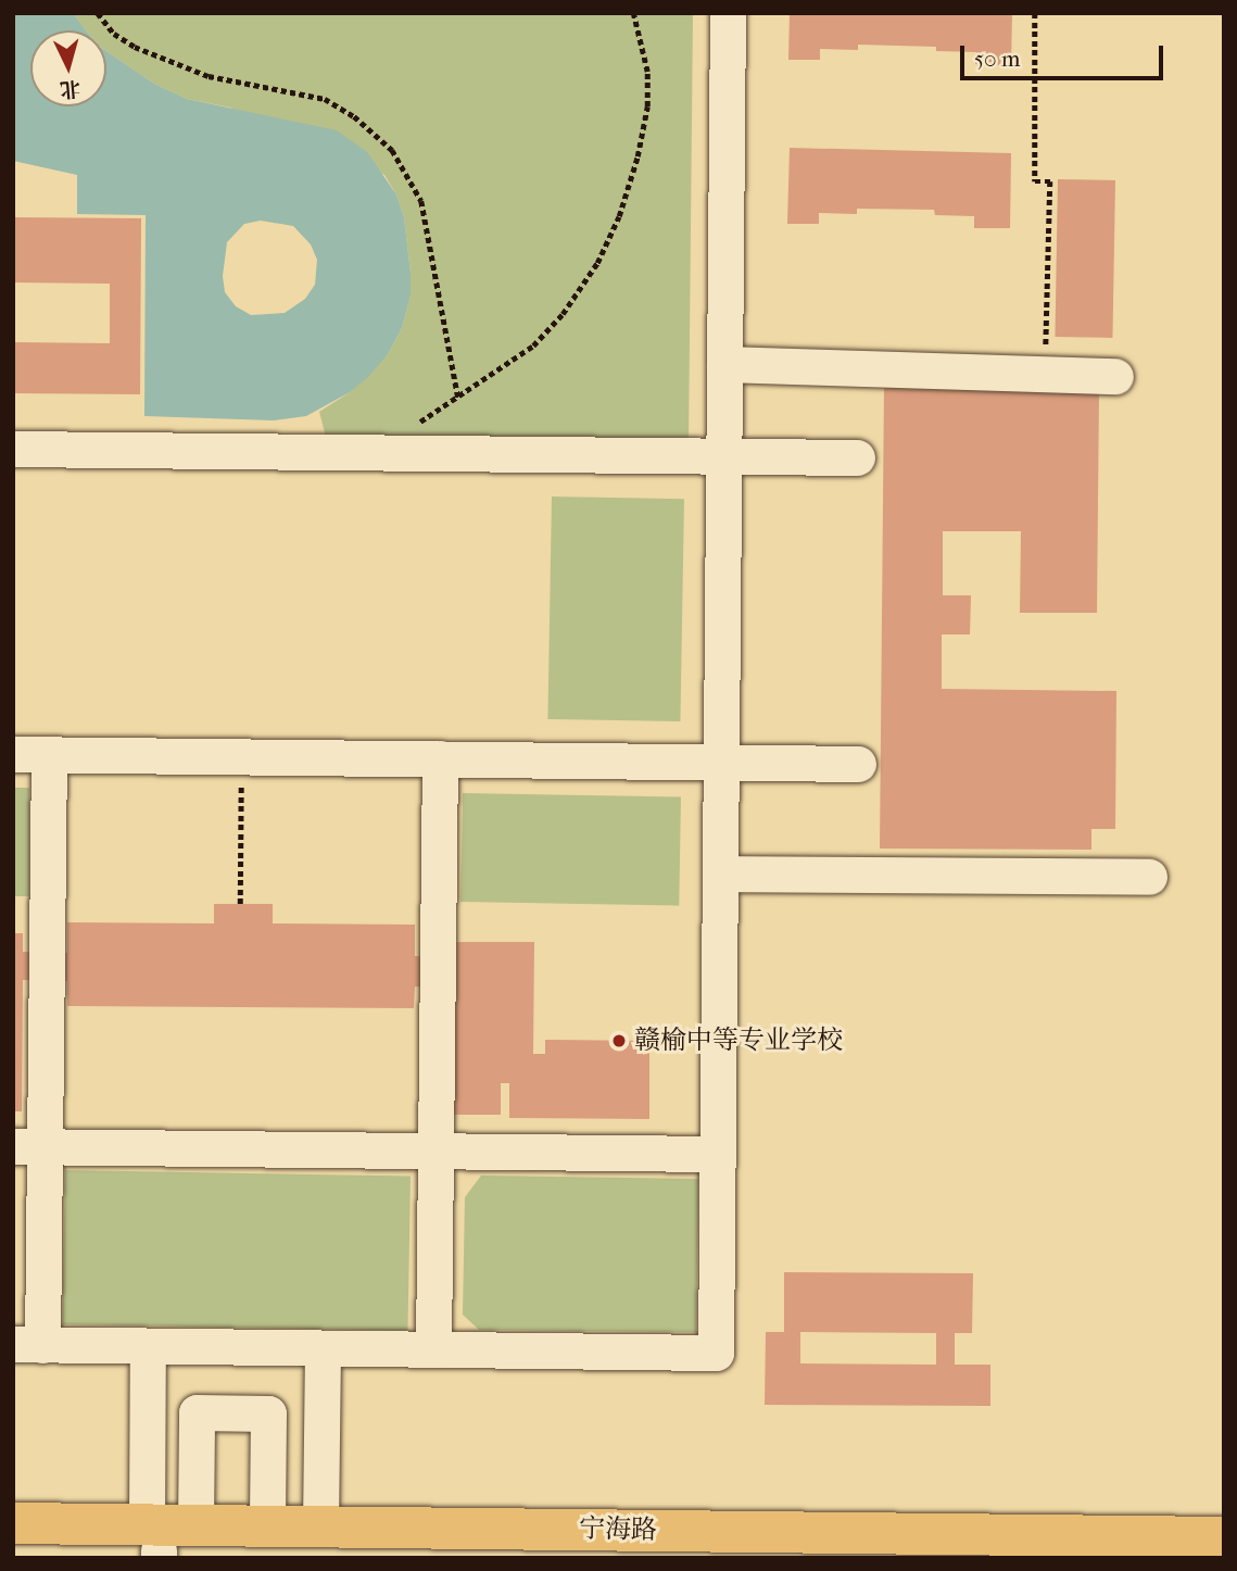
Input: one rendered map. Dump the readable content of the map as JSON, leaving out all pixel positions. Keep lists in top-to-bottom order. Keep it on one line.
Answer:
{"streets":{"main road":["宁海路"]},"places":["赣榆中等专业学校"],"scale_bar":"50 m","north":"bottom"}
